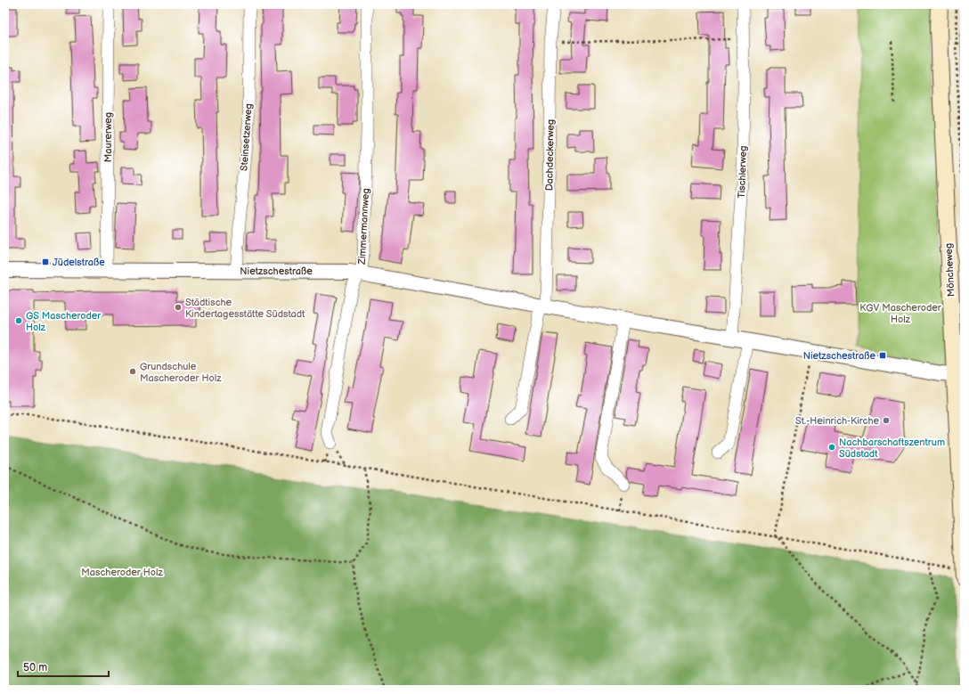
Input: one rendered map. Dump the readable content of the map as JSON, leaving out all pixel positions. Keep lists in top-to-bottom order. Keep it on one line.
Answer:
{"streets":{"main road":["Möncheweg"],"street":["Maurerweg","Steinsetzerweg","Dachdeckerweg","Tischlerweg","Zimmermannweg","Nietzschestraße"]},"crossings":[["Maurerweg","Nietzschestraße"],["Steinsetzerweg","Nietzschestraße"],["Dachdeckerweg","Nietzschestraße"],["Tischlerweg","Nietzschestraße"],["Zimmermannweg","Nietzschestraße"],["Möncheweg","Nietzschestraße"]],"parks":["KGV Mascheroder Holz","Mascheroder Holz"],"places":{"transit":["Jüdelstraße","Nietzschestraße"],"other":["Städtische Kindertagesstätte Südstadt","GS Mascheroder Holz","Grundschule Mascheroder Holz","St.-Heinrich-Kirche","Nachbarschaftszentrum Südstadt"]},"scale_bar":"50 m"}
